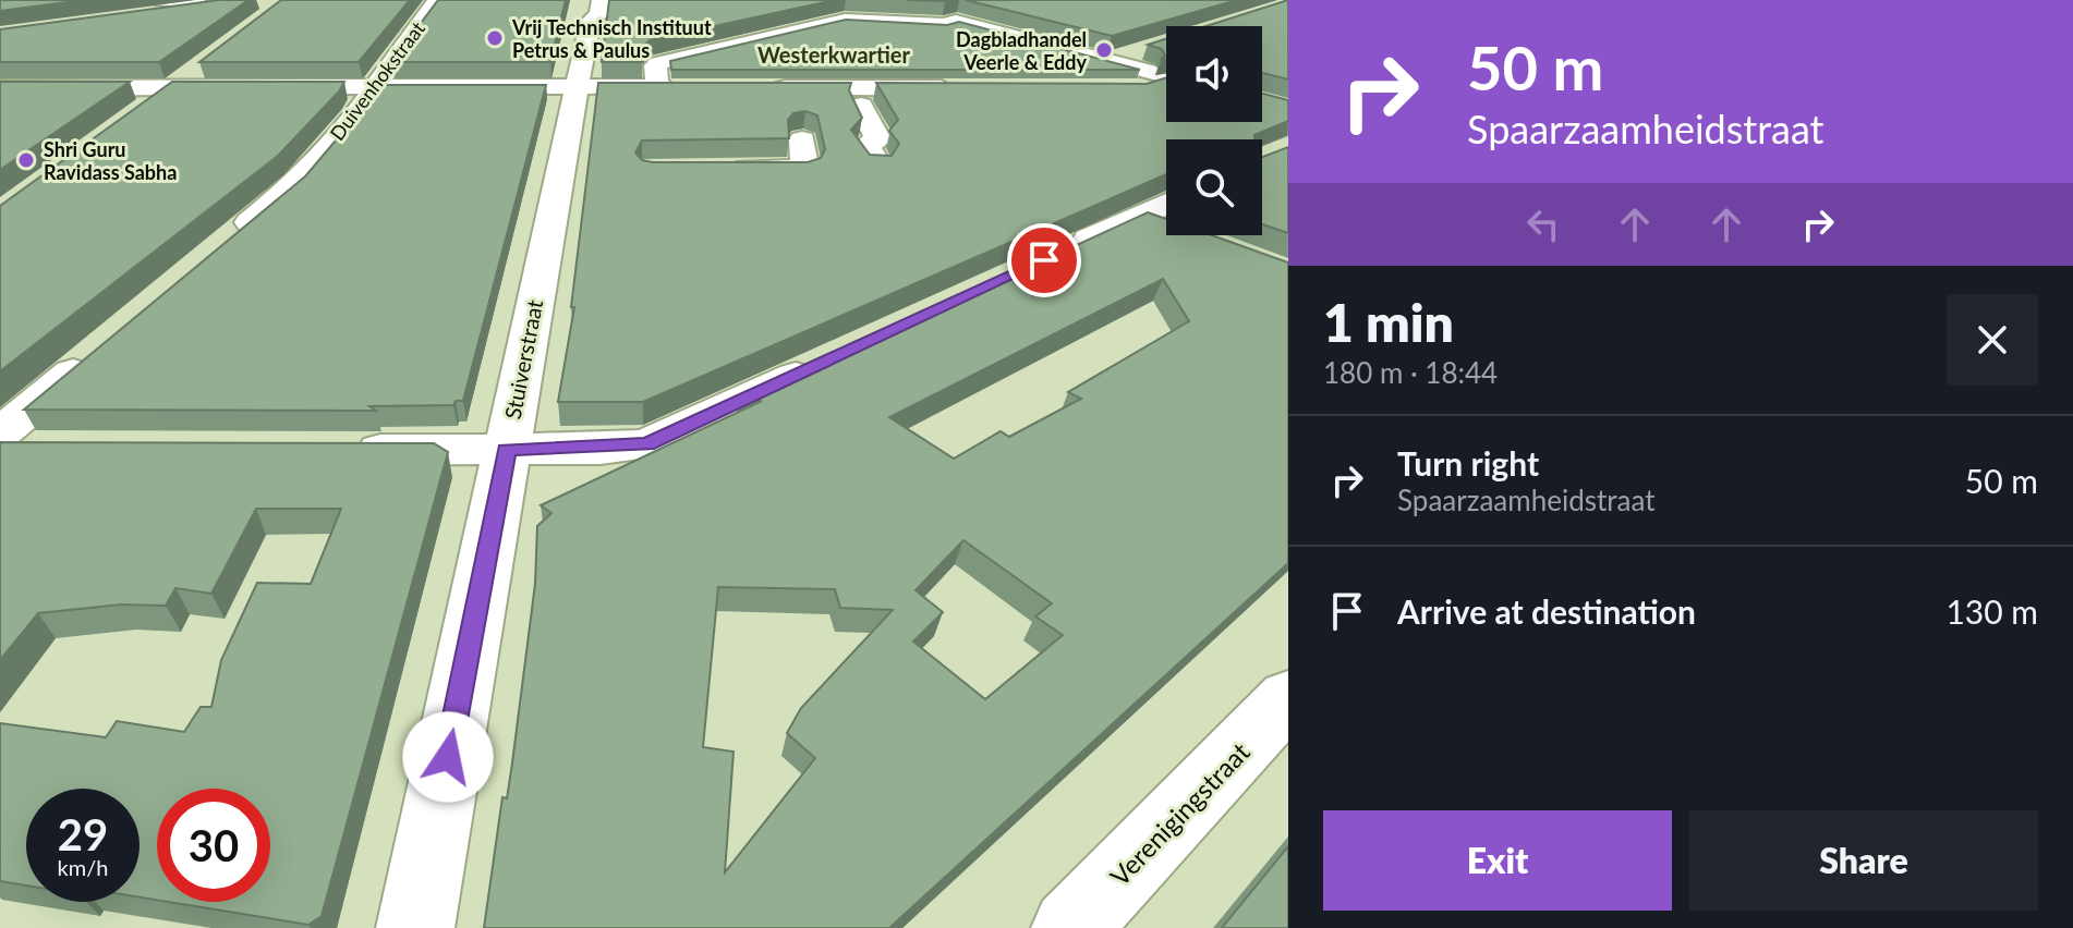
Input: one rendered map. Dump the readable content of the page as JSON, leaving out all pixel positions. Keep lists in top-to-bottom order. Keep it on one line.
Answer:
{"streets":{"street":["Duivenhokstraat","Stuiverstraat","Verenigingstraat"]},"districts":["Westerkwartier"],"places":["Vrij Technisch Instituut Petrus & Paulus","Dagbladhandel Veerle & Eddy","Shri Guru Ravidass Sabha"],"page":{"turn":["50 m","Spaarzaamheidstraat"],"heading":["1 min","180 m · 18:44"],"list":[{"name":"Turn right","note":"Spaarzaamheidstraat","value":"50 m"},{"name":"Arrive at destination","value":"130 m"}],"speed":"29 km/h","limit":"30","buttons":["Exit","Share"]}}
